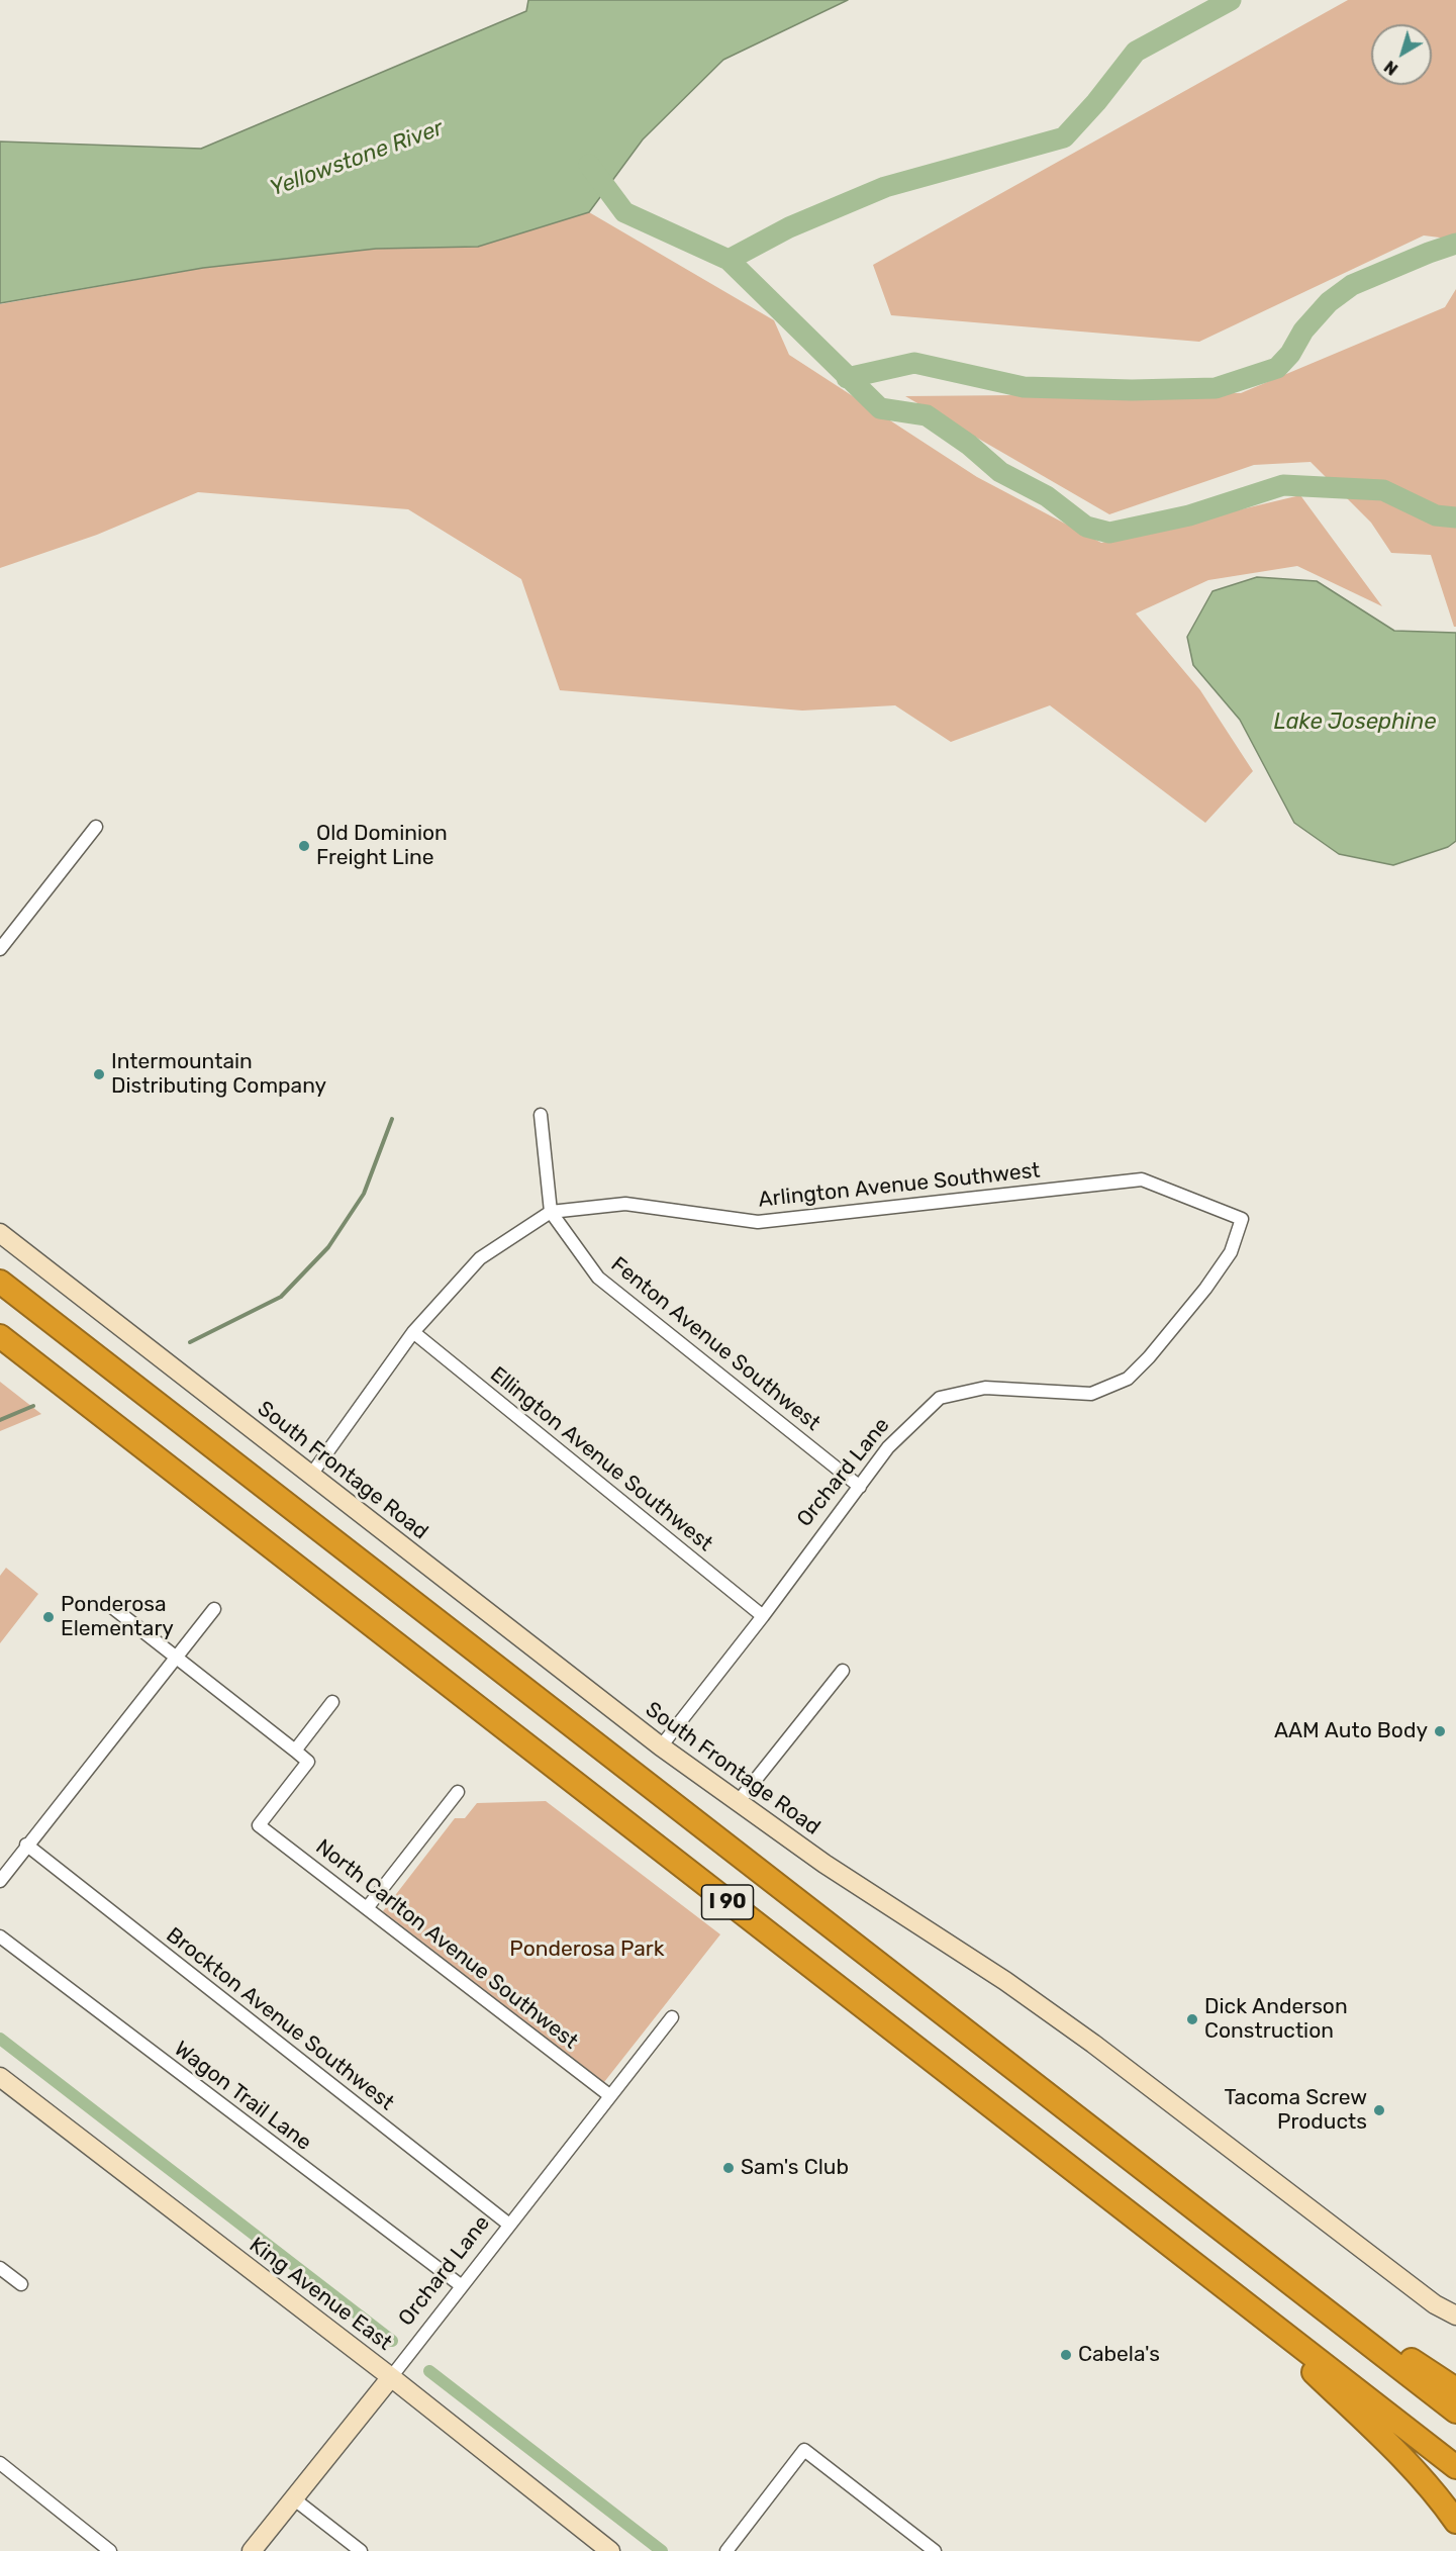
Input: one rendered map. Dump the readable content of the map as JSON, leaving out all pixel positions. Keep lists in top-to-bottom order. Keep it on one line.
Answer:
{"streets":{"highway":["I 90"],"main road":["South Frontage Road","Orchard Lane","King Avenue East"],"street":["Arlington Avenue Southwest","Fenton Avenue Southwest","Ellington Avenue Southwest","North Carlton Avenue Southwest","Brockton Avenue Southwest","Wagon Trail Lane"]},"crossings":[["Arlington Avenue Southwest","Fenton Avenue Southwest"],["Arlington Avenue Southwest","Ellington Avenue Southwest"],["Arlington Avenue Southwest","South Frontage Road"],["Arlington Avenue Southwest","Orchard Lane"],["Fenton Avenue Southwest","Orchard Lane"],["Ellington Avenue Southwest","Orchard Lane"],["South Frontage Road","Orchard Lane"],["Orchard Lane","North Carlton Avenue Southwest"],["Orchard Lane","Brockton Avenue Southwest"],["Orchard Lane","Wagon Trail Lane"],["Orchard Lane","King Avenue East"]],"water":["Yellowstone River","Lake Josephine"],"parks":["Ponderosa Park"],"places":["Old Dominion Freight Line","Intermountain Distributing Company","Ponderosa Elementary","AAM Auto Body","Dick Anderson Construction","Tacoma Screw Products","Sam's Club","Cabela's"],"north":"bottom left"}
